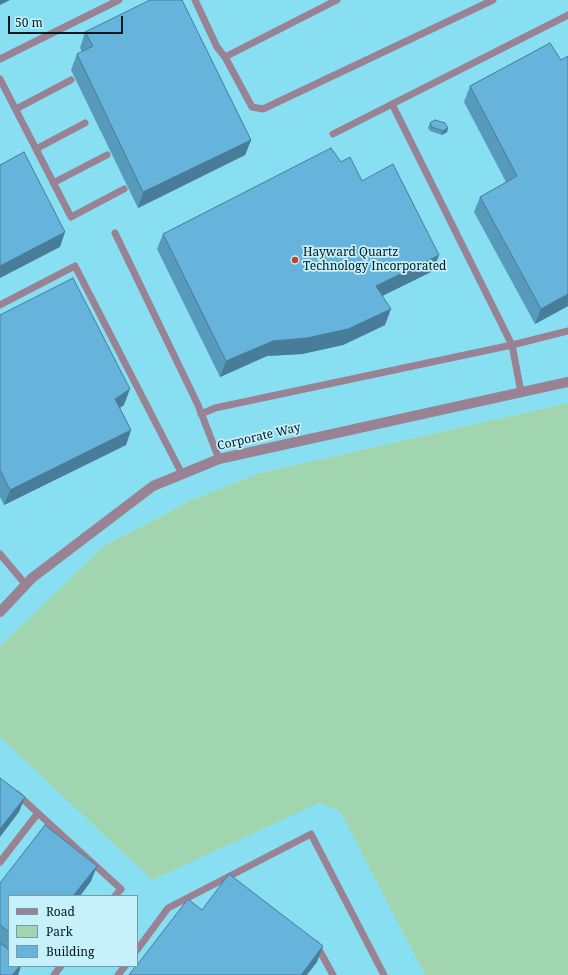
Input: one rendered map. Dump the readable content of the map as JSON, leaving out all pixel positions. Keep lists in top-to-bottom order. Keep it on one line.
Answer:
{"streets":{"street":["Corporate Way"]},"places":["Hayward Quartz Technology Incorporated"],"legend":["Road","Park","Building"],"scale_bar":"50 m"}
